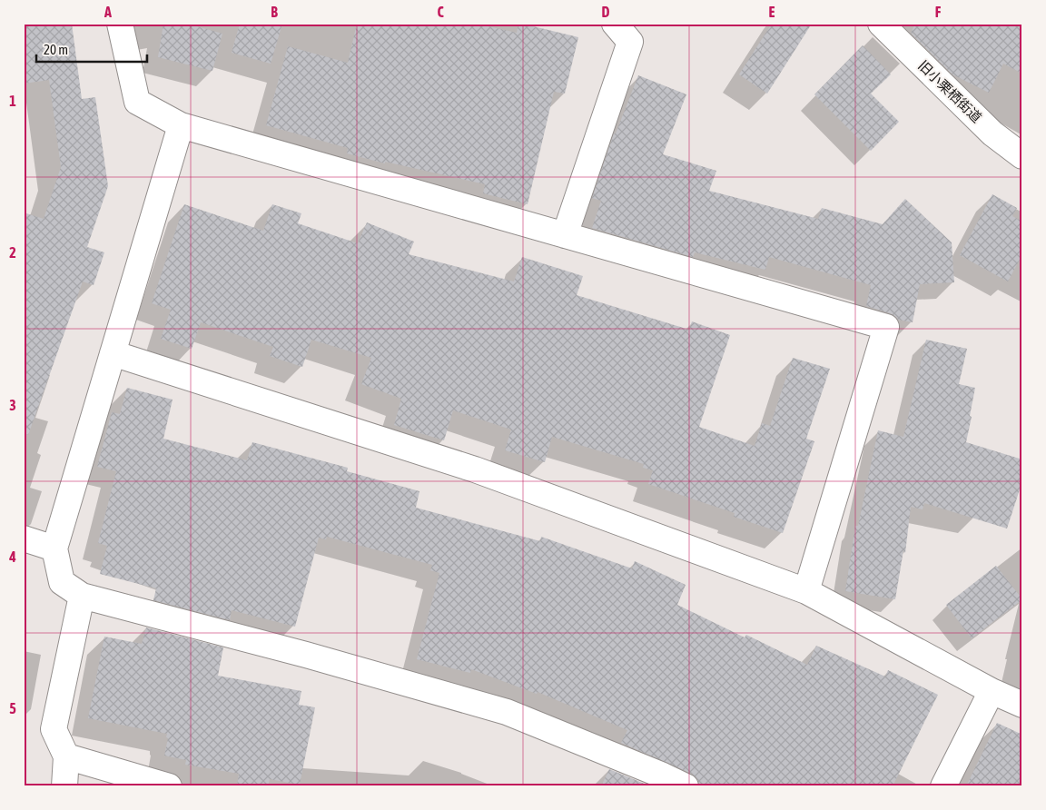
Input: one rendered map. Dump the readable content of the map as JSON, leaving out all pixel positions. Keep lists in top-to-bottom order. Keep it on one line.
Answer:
{"streets":{"street":["旧小栗栖街道"]},"scale_bar":"20 m","grid":{"columns":["A","B","C","D","E","F"],"rows":["1","2","3","4","5"]}}
